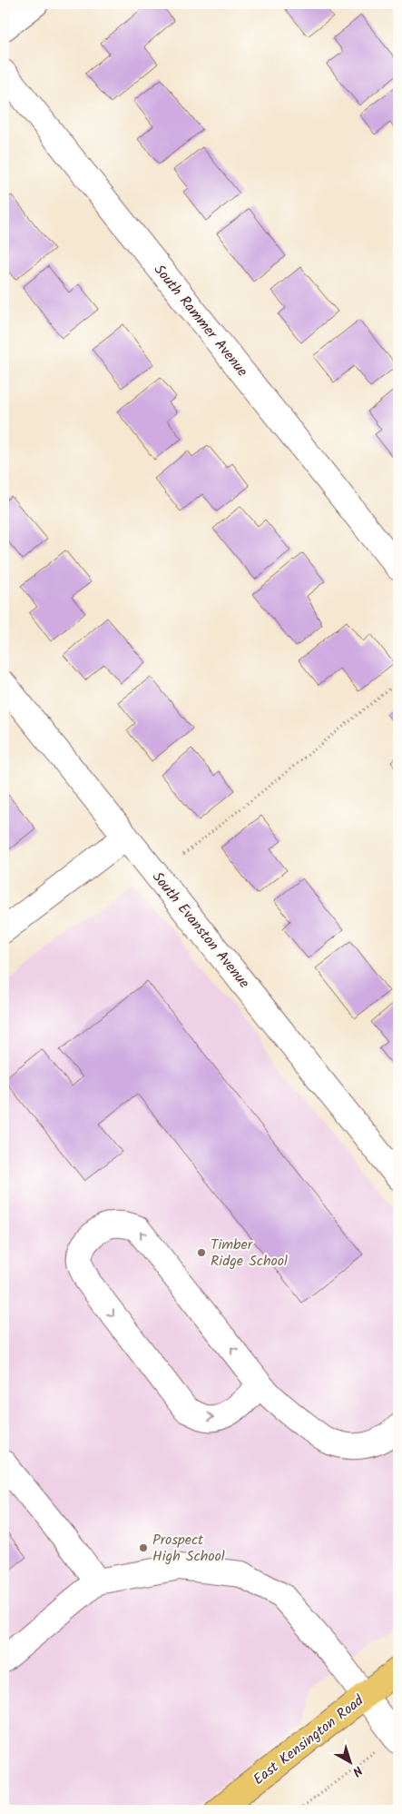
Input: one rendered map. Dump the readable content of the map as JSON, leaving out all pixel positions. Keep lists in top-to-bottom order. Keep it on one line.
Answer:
{"streets":{"main road":["East Kensington Road"],"street":["South Rammer Avenue","South Evanston Avenue"]},"places":["Timber Ridge School","Prospect High School"],"north":"bottom right"}
